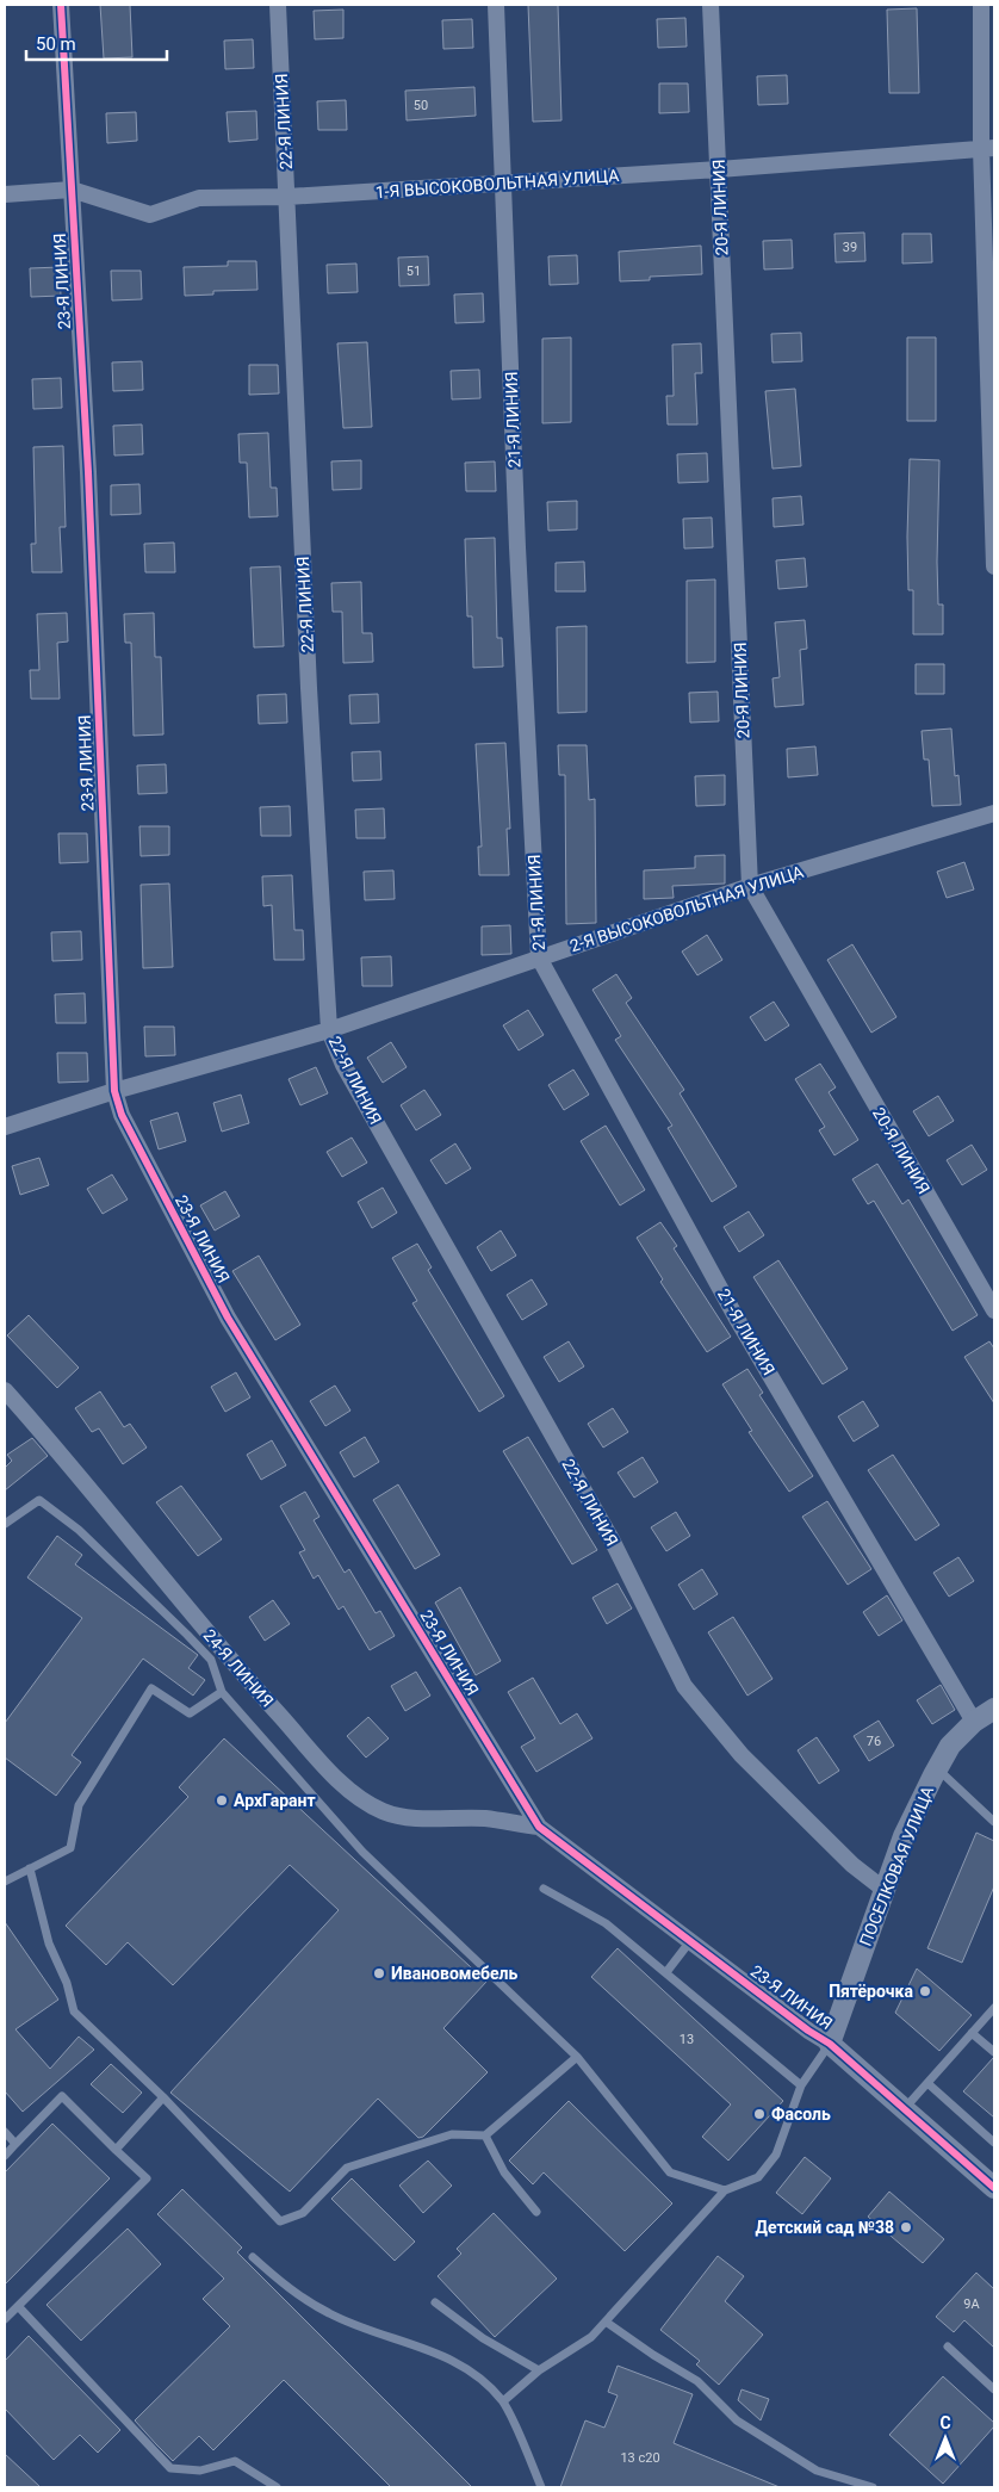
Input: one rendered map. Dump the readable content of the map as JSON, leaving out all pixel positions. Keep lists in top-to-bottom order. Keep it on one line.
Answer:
{"streets":{"street":["22-Я ЛИНИЯ","1-Я ВЫСОКОВОЛЬТНАЯ УЛИЦА","20-Я ЛИНИЯ","23-Я ЛИНИЯ","21-Я ЛИНИЯ","2-Я ВЫСОКОВОЛЬТНАЯ УЛИЦА","24-Я ЛИНИЯ","ПОСЕЛКОВАЯ УЛИЦА"]},"crossings":[["22-Я ЛИНИЯ","1-Я ВЫСОКОВОЛЬТНАЯ УЛИЦА"],["22-Я ЛИНИЯ","2-Я ВЫСОКОВОЛЬТНАЯ УЛИЦА"],["22-Я ЛИНИЯ","ПОСЕЛКОВАЯ УЛИЦА"],["1-Я ВЫСОКОВОЛЬТНАЯ УЛИЦА","20-Я ЛИНИЯ"],["1-Я ВЫСОКОВОЛЬТНАЯ УЛИЦА","23-Я ЛИНИЯ"],["1-Я ВЫСОКОВОЛЬТНАЯ УЛИЦА","21-Я ЛИНИЯ"],["20-Я ЛИНИЯ","2-Я ВЫСОКОВОЛЬТНАЯ УЛИЦА"],["23-Я ЛИНИЯ","2-Я ВЫСОКОВОЛЬТНАЯ УЛИЦА"],["23-Я ЛИНИЯ","24-Я ЛИНИЯ"],["23-Я ЛИНИЯ","ПОСЕЛКОВАЯ УЛИЦА"],["21-Я ЛИНИЯ","2-Я ВЫСОКОВОЛЬТНАЯ УЛИЦА"],["21-Я ЛИНИЯ","ПОСЕЛКОВАЯ УЛИЦА"]],"places":["АрхГарант","Ивановомебель","Пятёрочка","Фасоль","Детский сад №38"],"house_numbers":["50","39","51","76","13","9А","13 с20"],"scale_bar":"50 m","north":"top"}
